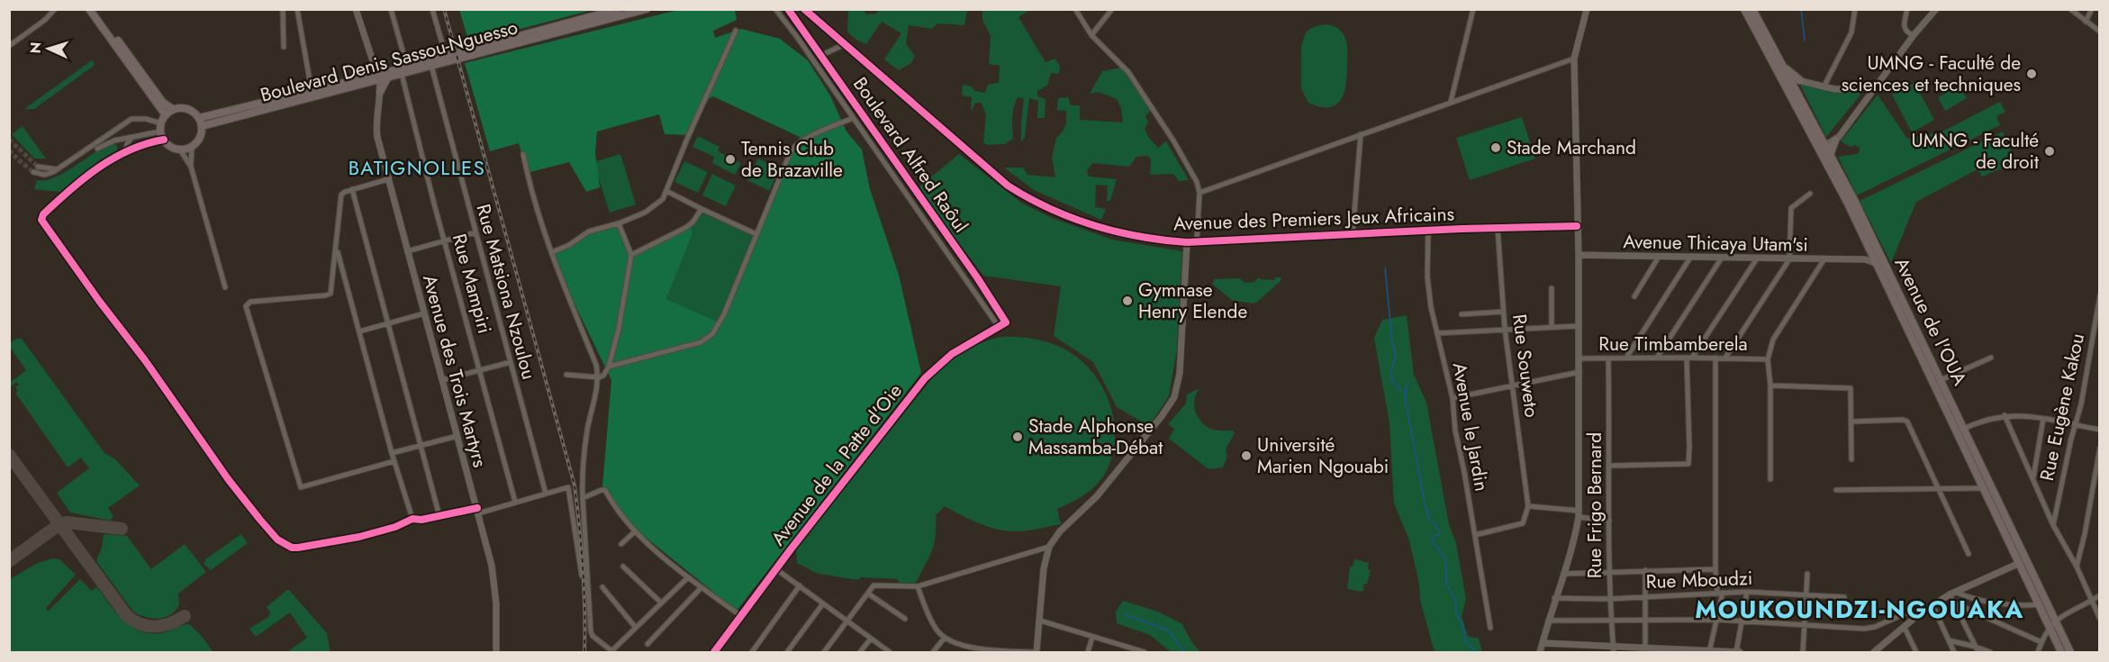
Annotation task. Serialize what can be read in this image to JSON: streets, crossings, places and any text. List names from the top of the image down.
{
  "streets": {
    "main road": ["Boulevard Denis Sassou-Nguesso", "Avenue de l'OUA"],
    "street": [
      "Boulevard Alfred Raôul",
      "Avenue des Premiers Jeux Africains",
      "Avenue Thicaya Utam'si",
      "Rue Mampiri",
      "Rue Matsiona Nzoulou",
      "Rue Timbamberela",
      "Rue Souweto",
      "Avenue des Trois Martyrs",
      "Rue Eugène Kakou",
      "Avenue le Jardin",
      "Avenue de la Patte d'Oie",
      "Rue Frigo Bernard",
      "Rue Mboudzi"
    ]
  },
  "crossings": [
    ["Boulevard Denis Sassou-Nguesso", "Rue Mampiri"],
    ["Boulevard Denis Sassou-Nguesso", "Rue Matsiona Nzoulou"],
    ["Boulevard Denis Sassou-Nguesso", "Avenue des Trois Martyrs"],
    ["Boulevard Alfred Raôul", "Avenue de la Patte d'Oie"],
    ["Avenue des Premiers Jeux Africains", "Rue Souweto"],
    ["Avenue des Premiers Jeux Africains", "Avenue le Jardin"],
    ["Avenue Thicaya Utam'si", "Avenue de l'OUA"],
    ["Rue Timbamberela", "Rue Frigo Bernard"],
    ["Rue Frigo Bernard", "Rue Mboudzi"]
  ],
  "districts": ["BATIGNOLLES", "MOUKOUNDZI-NGOUAKA"],
  "places": [
    "UMNG - Faculté de sciences et techniques",
    "Stade Marchand",
    "UMNG - Faculté de droit",
    "Tennis Club de Brazaville",
    "Gymnase Henry Elende",
    "Stade Alphonse Massamba-Débat",
    "Université Marien Ngouabi"
  ],
  "north": "left"
}
